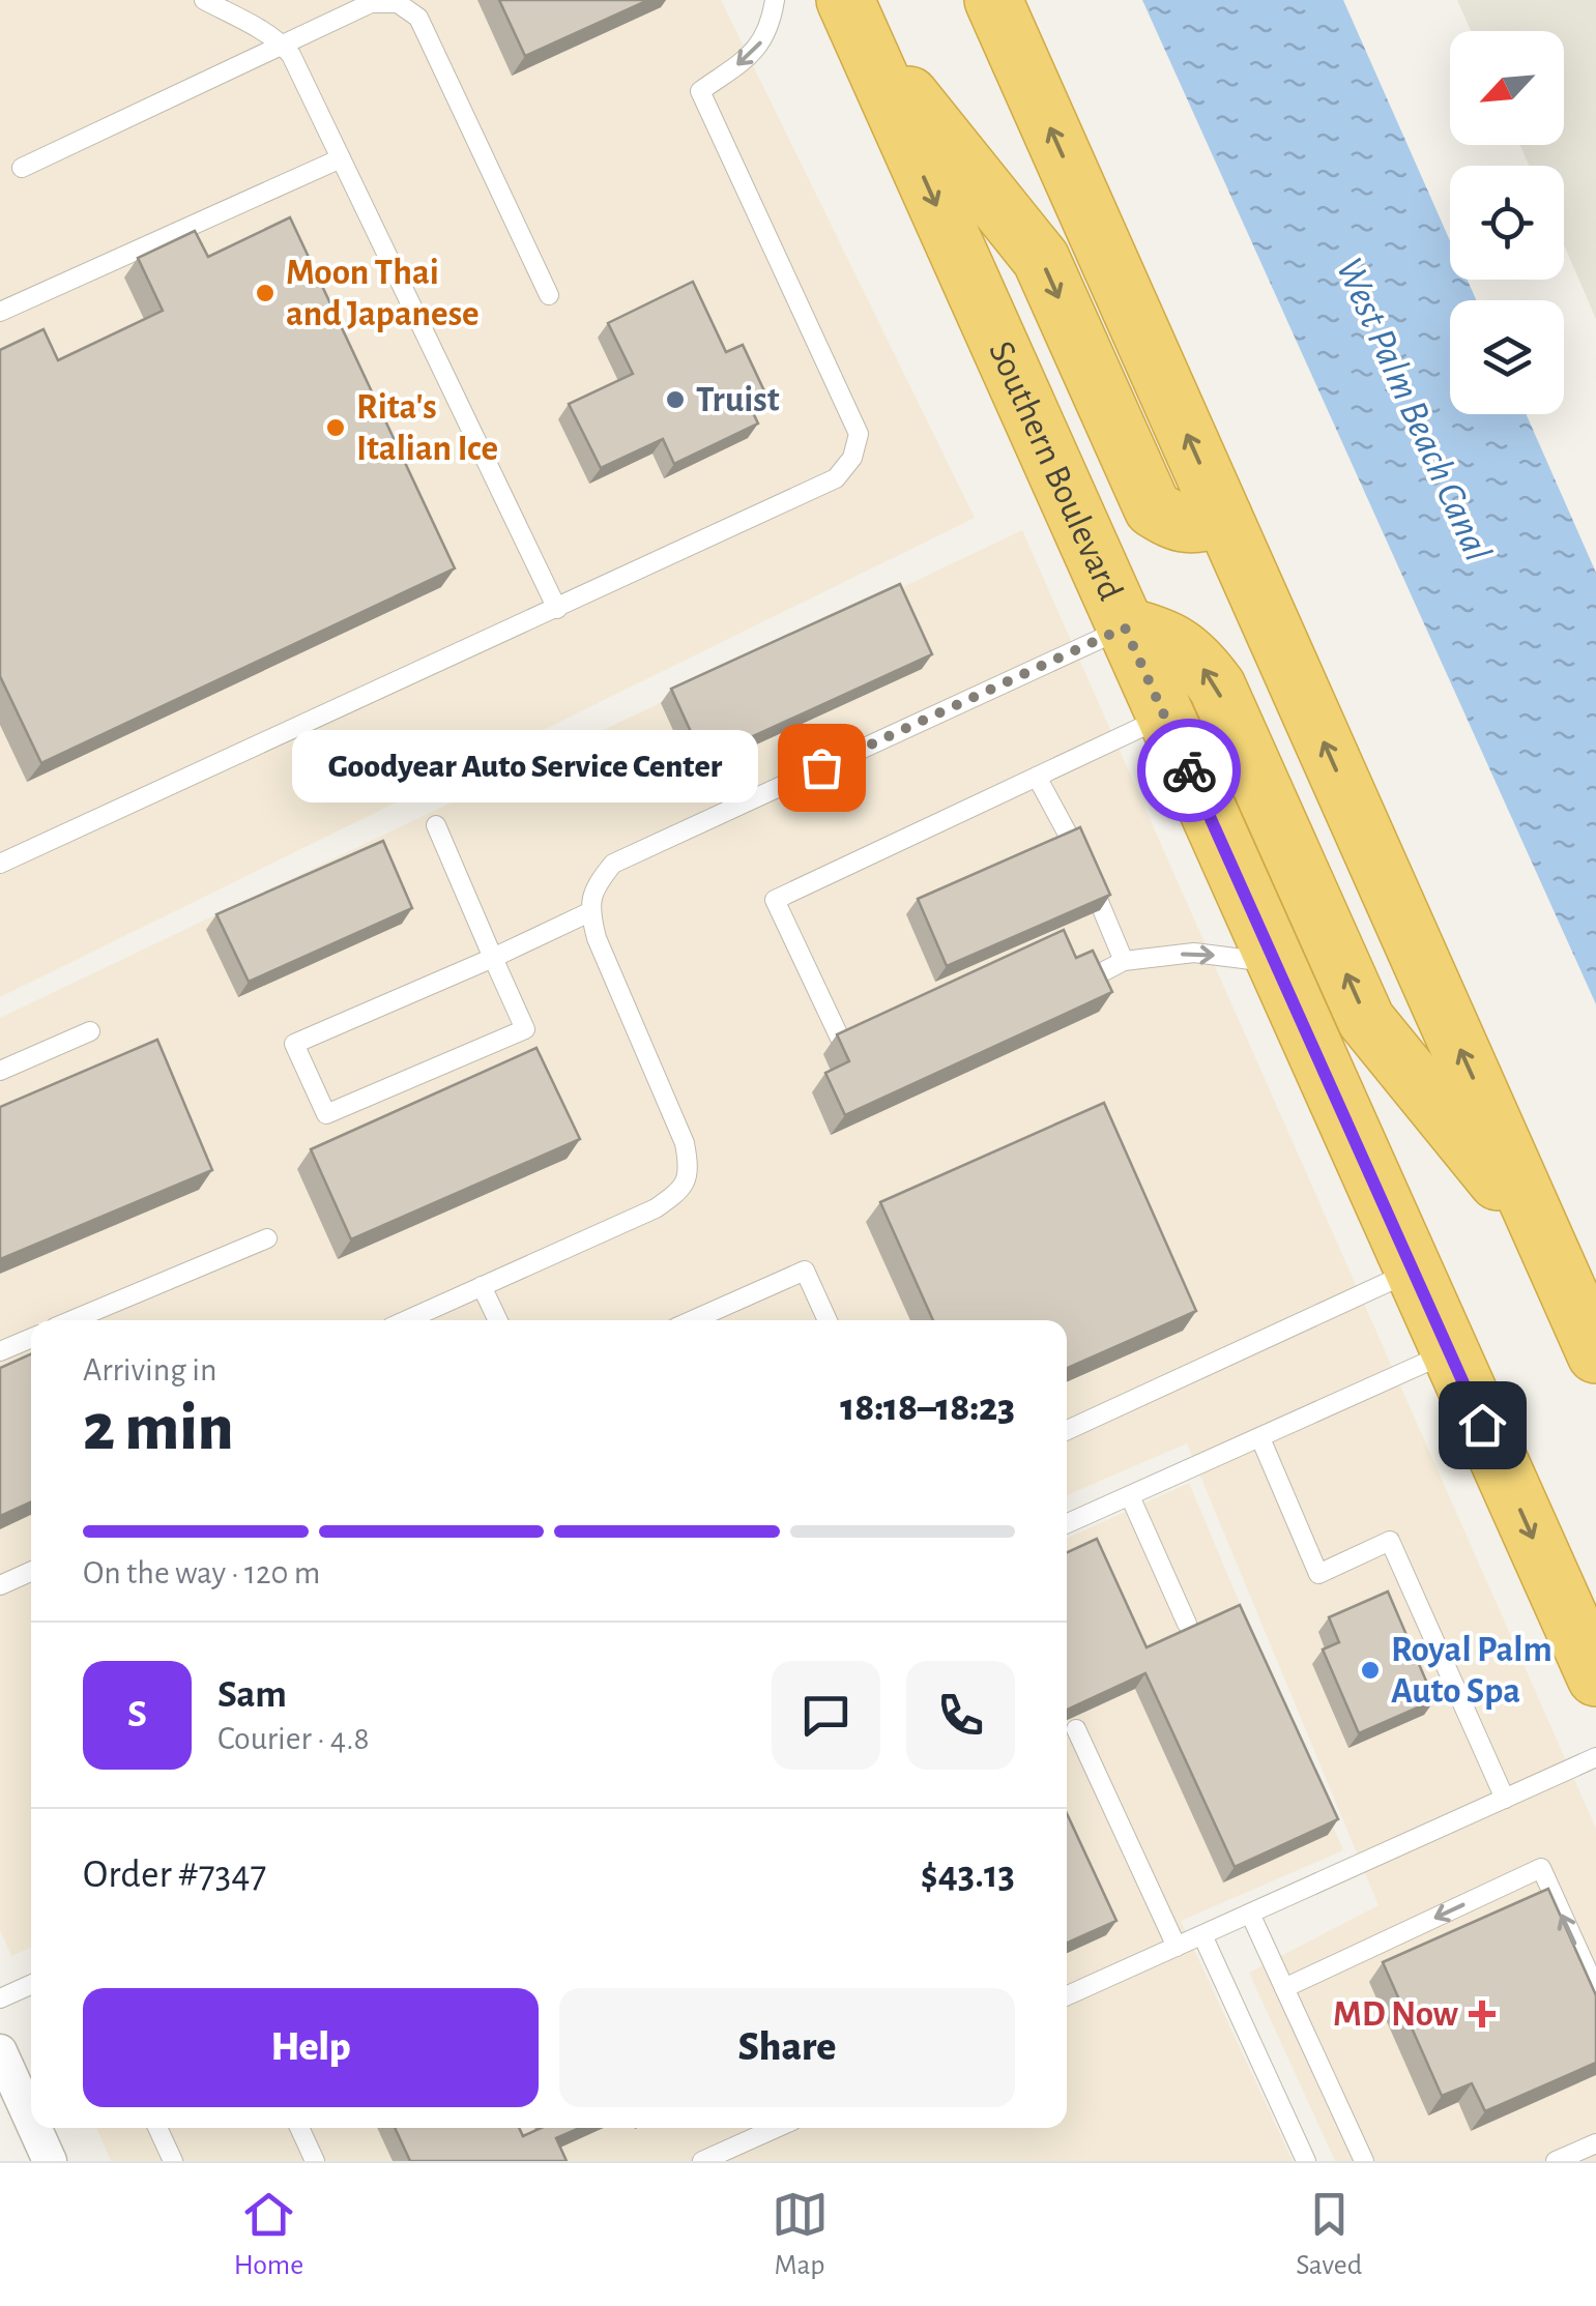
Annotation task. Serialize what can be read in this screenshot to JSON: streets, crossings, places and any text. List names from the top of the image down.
{
  "streets": {
    "highway": ["Southern Boulevard"]
  },
  "water": ["West Palm Beach Canal"],
  "places": {
    "other": [
      "Moon Thai and Japanese",
      "Truist",
      "Rita's Italian Ice",
      "Goodyear Auto Service Center",
      "Royal Palm Auto Spa"
    ],
    "health": ["MD Now"]
  },
  "north": "bottom left",
  "page": {
    "bubble": "Goodyear Auto Service Center",
    "heading": ["2 min", "Arriving in", "18:18–18:23"],
    "panel": [
      "Sam",
      "Courier · 4.8",
      "Order #7347",
      "$43.13"
    ],
    "bar": "On the way · 120 m",
    "round": "S",
    "buttons": ["Help", "Share"],
    "tabs": ["Home", "Map", "Saved"]
  }
}
